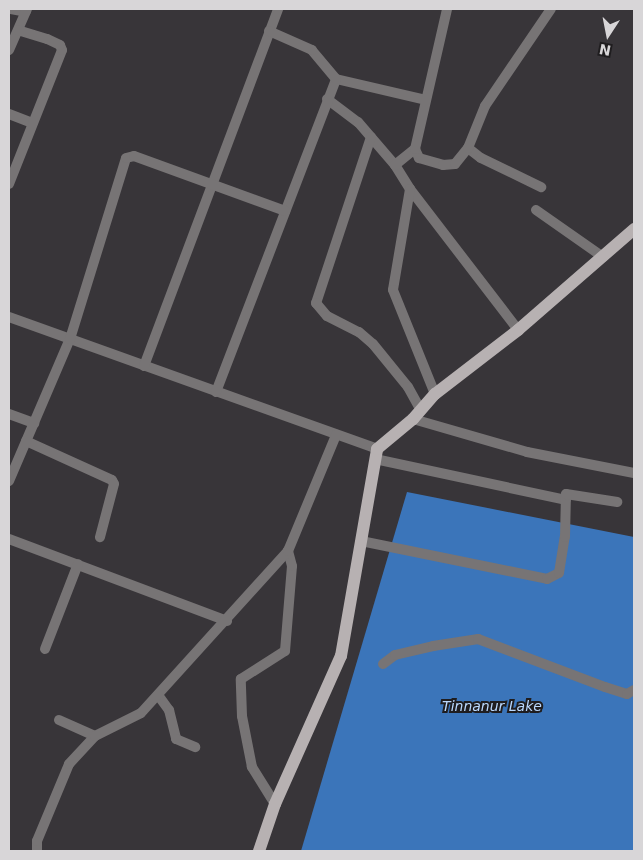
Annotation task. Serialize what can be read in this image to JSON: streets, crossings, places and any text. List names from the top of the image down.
{
  "water": ["Tinnanur Lake"],
  "north": "bottom"
}
